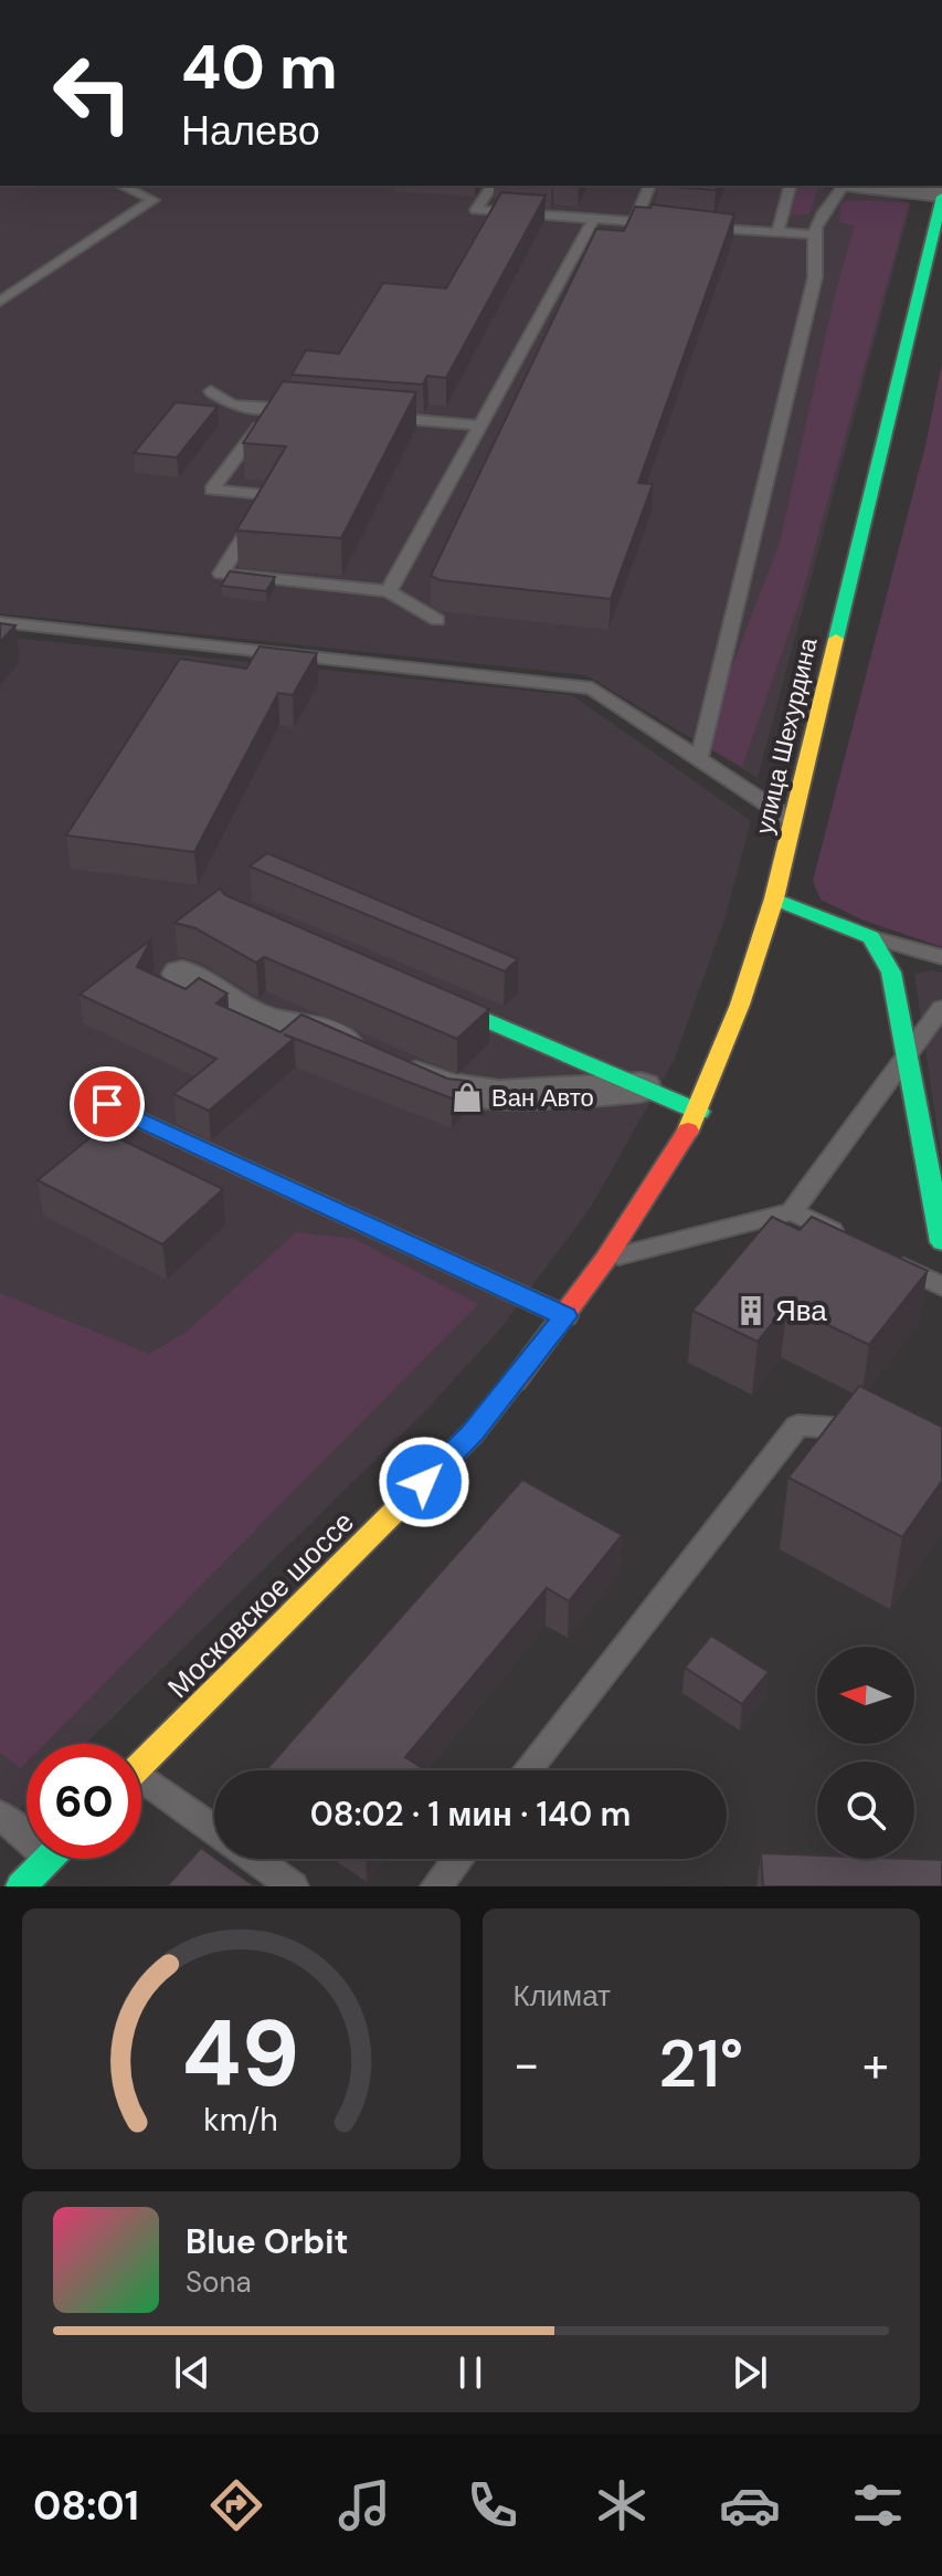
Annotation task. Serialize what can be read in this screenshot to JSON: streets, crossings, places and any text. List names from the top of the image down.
{
  "streets": {
    "main road": ["улица Шехурдина", "Московское шоссе"]
  },
  "crossings": [
    ["улица Шехурдина", "Московское шоссе"]
  ],
  "places": {
    "shop": ["Ван Авто"],
    "building": ["Ява"]
  },
  "north": "left",
  "page": {
    "turn": ["40 m", "Налево"],
    "limit": "60",
    "trip": "08:02 · 1 мин · 140 m",
    "tile": "Климат",
    "heat": ["−", "21°", "+"],
    "song": ["Blue Orbit", "Sona"],
    "tabs": "08:01",
    "gauge": ["49", "km/h"]
  }
}
